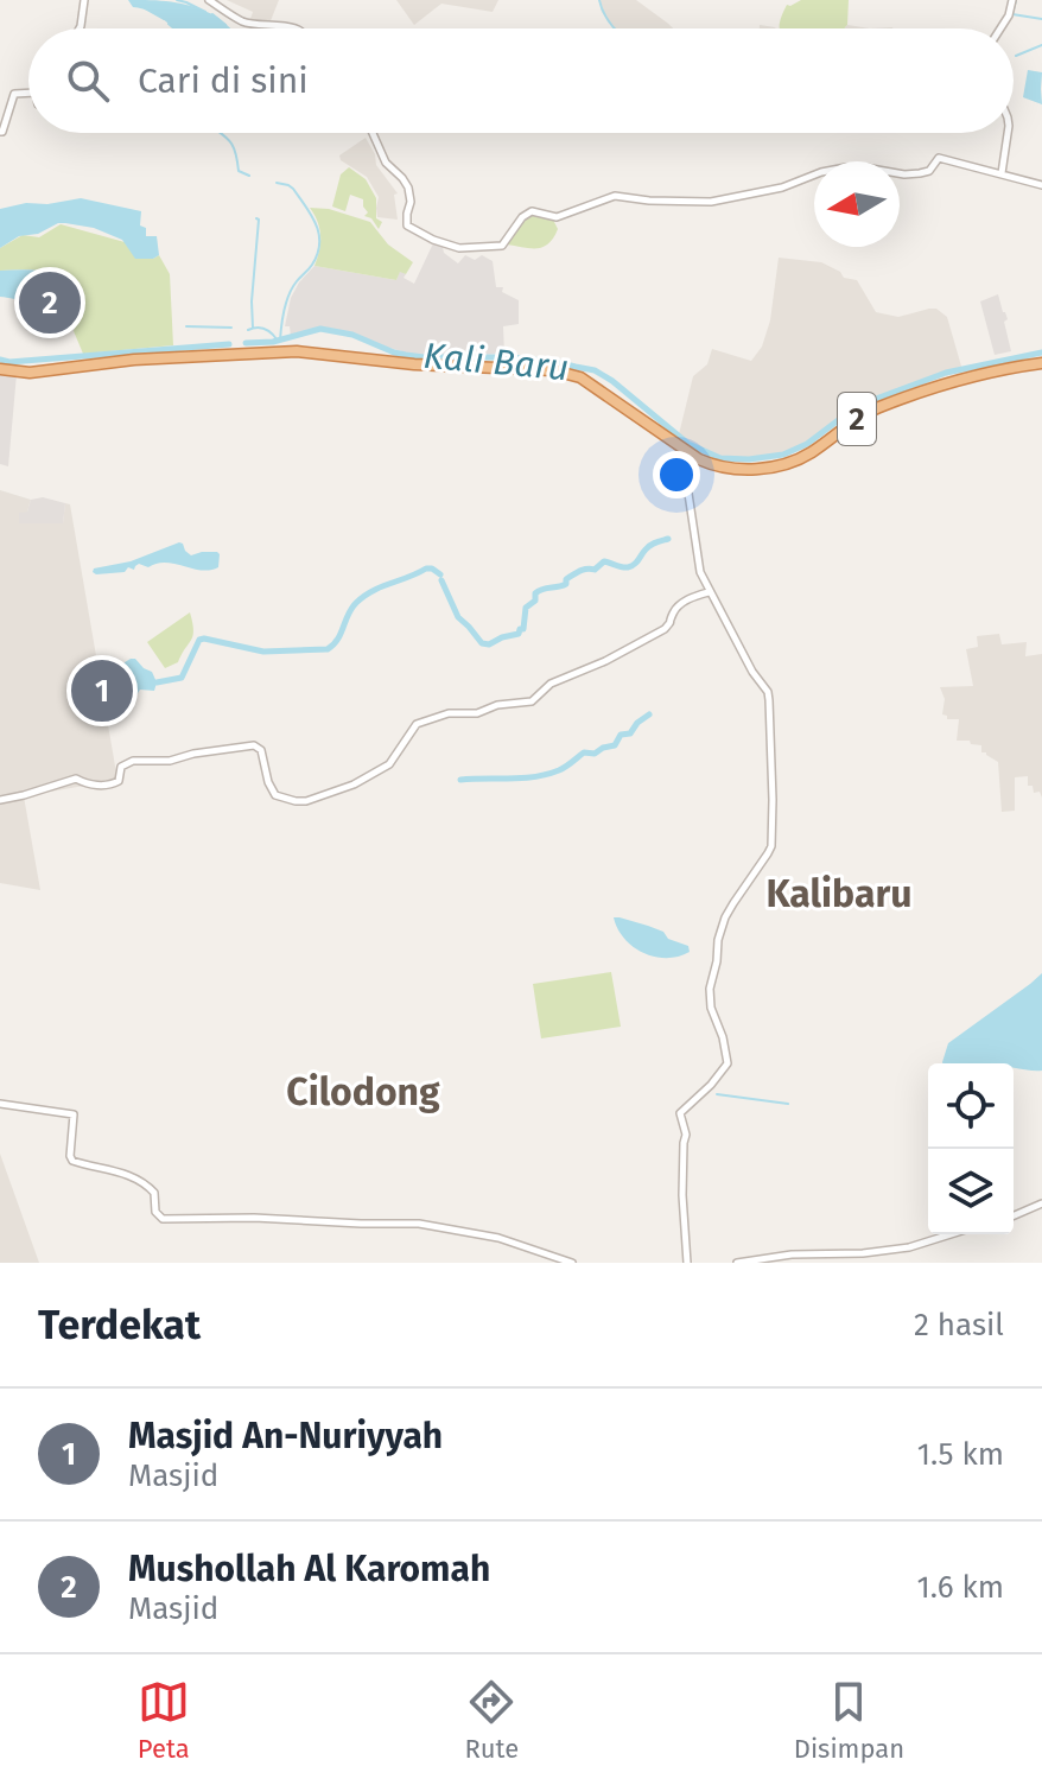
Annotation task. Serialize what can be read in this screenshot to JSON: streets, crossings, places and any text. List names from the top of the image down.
{
  "streets": {
    "highway": ["2"]
  },
  "districts": ["Kalibaru", "Cilodong"],
  "water": ["Kali Baru"],
  "north": "left",
  "page": {
    "search": "Cari di sini",
    "pins": ["2", "1"],
    "heading": ["Terdekat", "2 hasil"],
    "list": [
      {
        "mark": "1",
        "name": "Masjid An-Nuriyyah",
        "note": "Masjid",
        "value": "1.5 km"
      },
      {
        "mark": "2",
        "name": "Mushollah Al Karomah",
        "note": "Masjid",
        "value": "1.6 km"
      }
    ],
    "nav": ["Peta", "Rute", "Disimpan"]
  }
}
